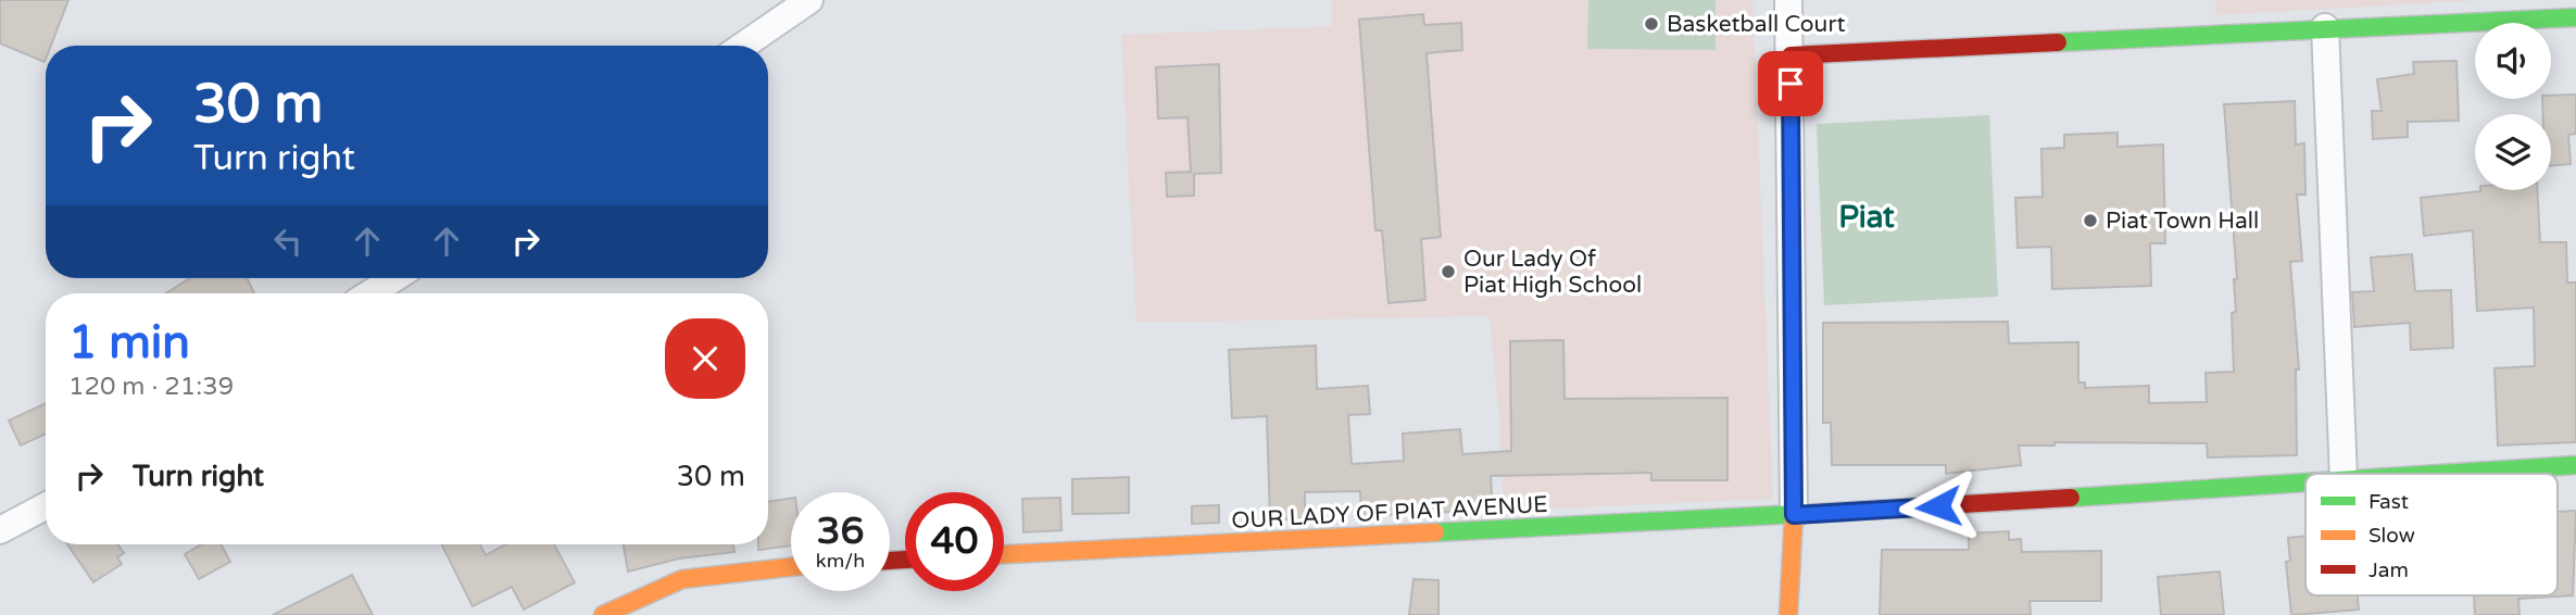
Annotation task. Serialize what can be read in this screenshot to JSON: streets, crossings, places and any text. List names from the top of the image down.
{
  "streets": {
    "street": ["OUR LADY OF PIAT AVENUE"]
  },
  "districts": ["Piat"],
  "places": ["Basketball Court", "Piat Town Hall", "Our Lady Of Piat High School"],
  "legend": ["Fast", "Slow", "Jam"],
  "page": {
    "turn": ["30 m", "Turn right"],
    "heading": ["1 min", "120 m · 21:39"],
    "list": [
      {
        "name": "Turn right",
        "value": "30 m"
      }
    ],
    "speed": "36 km/h",
    "limit": "40"
  }
}
